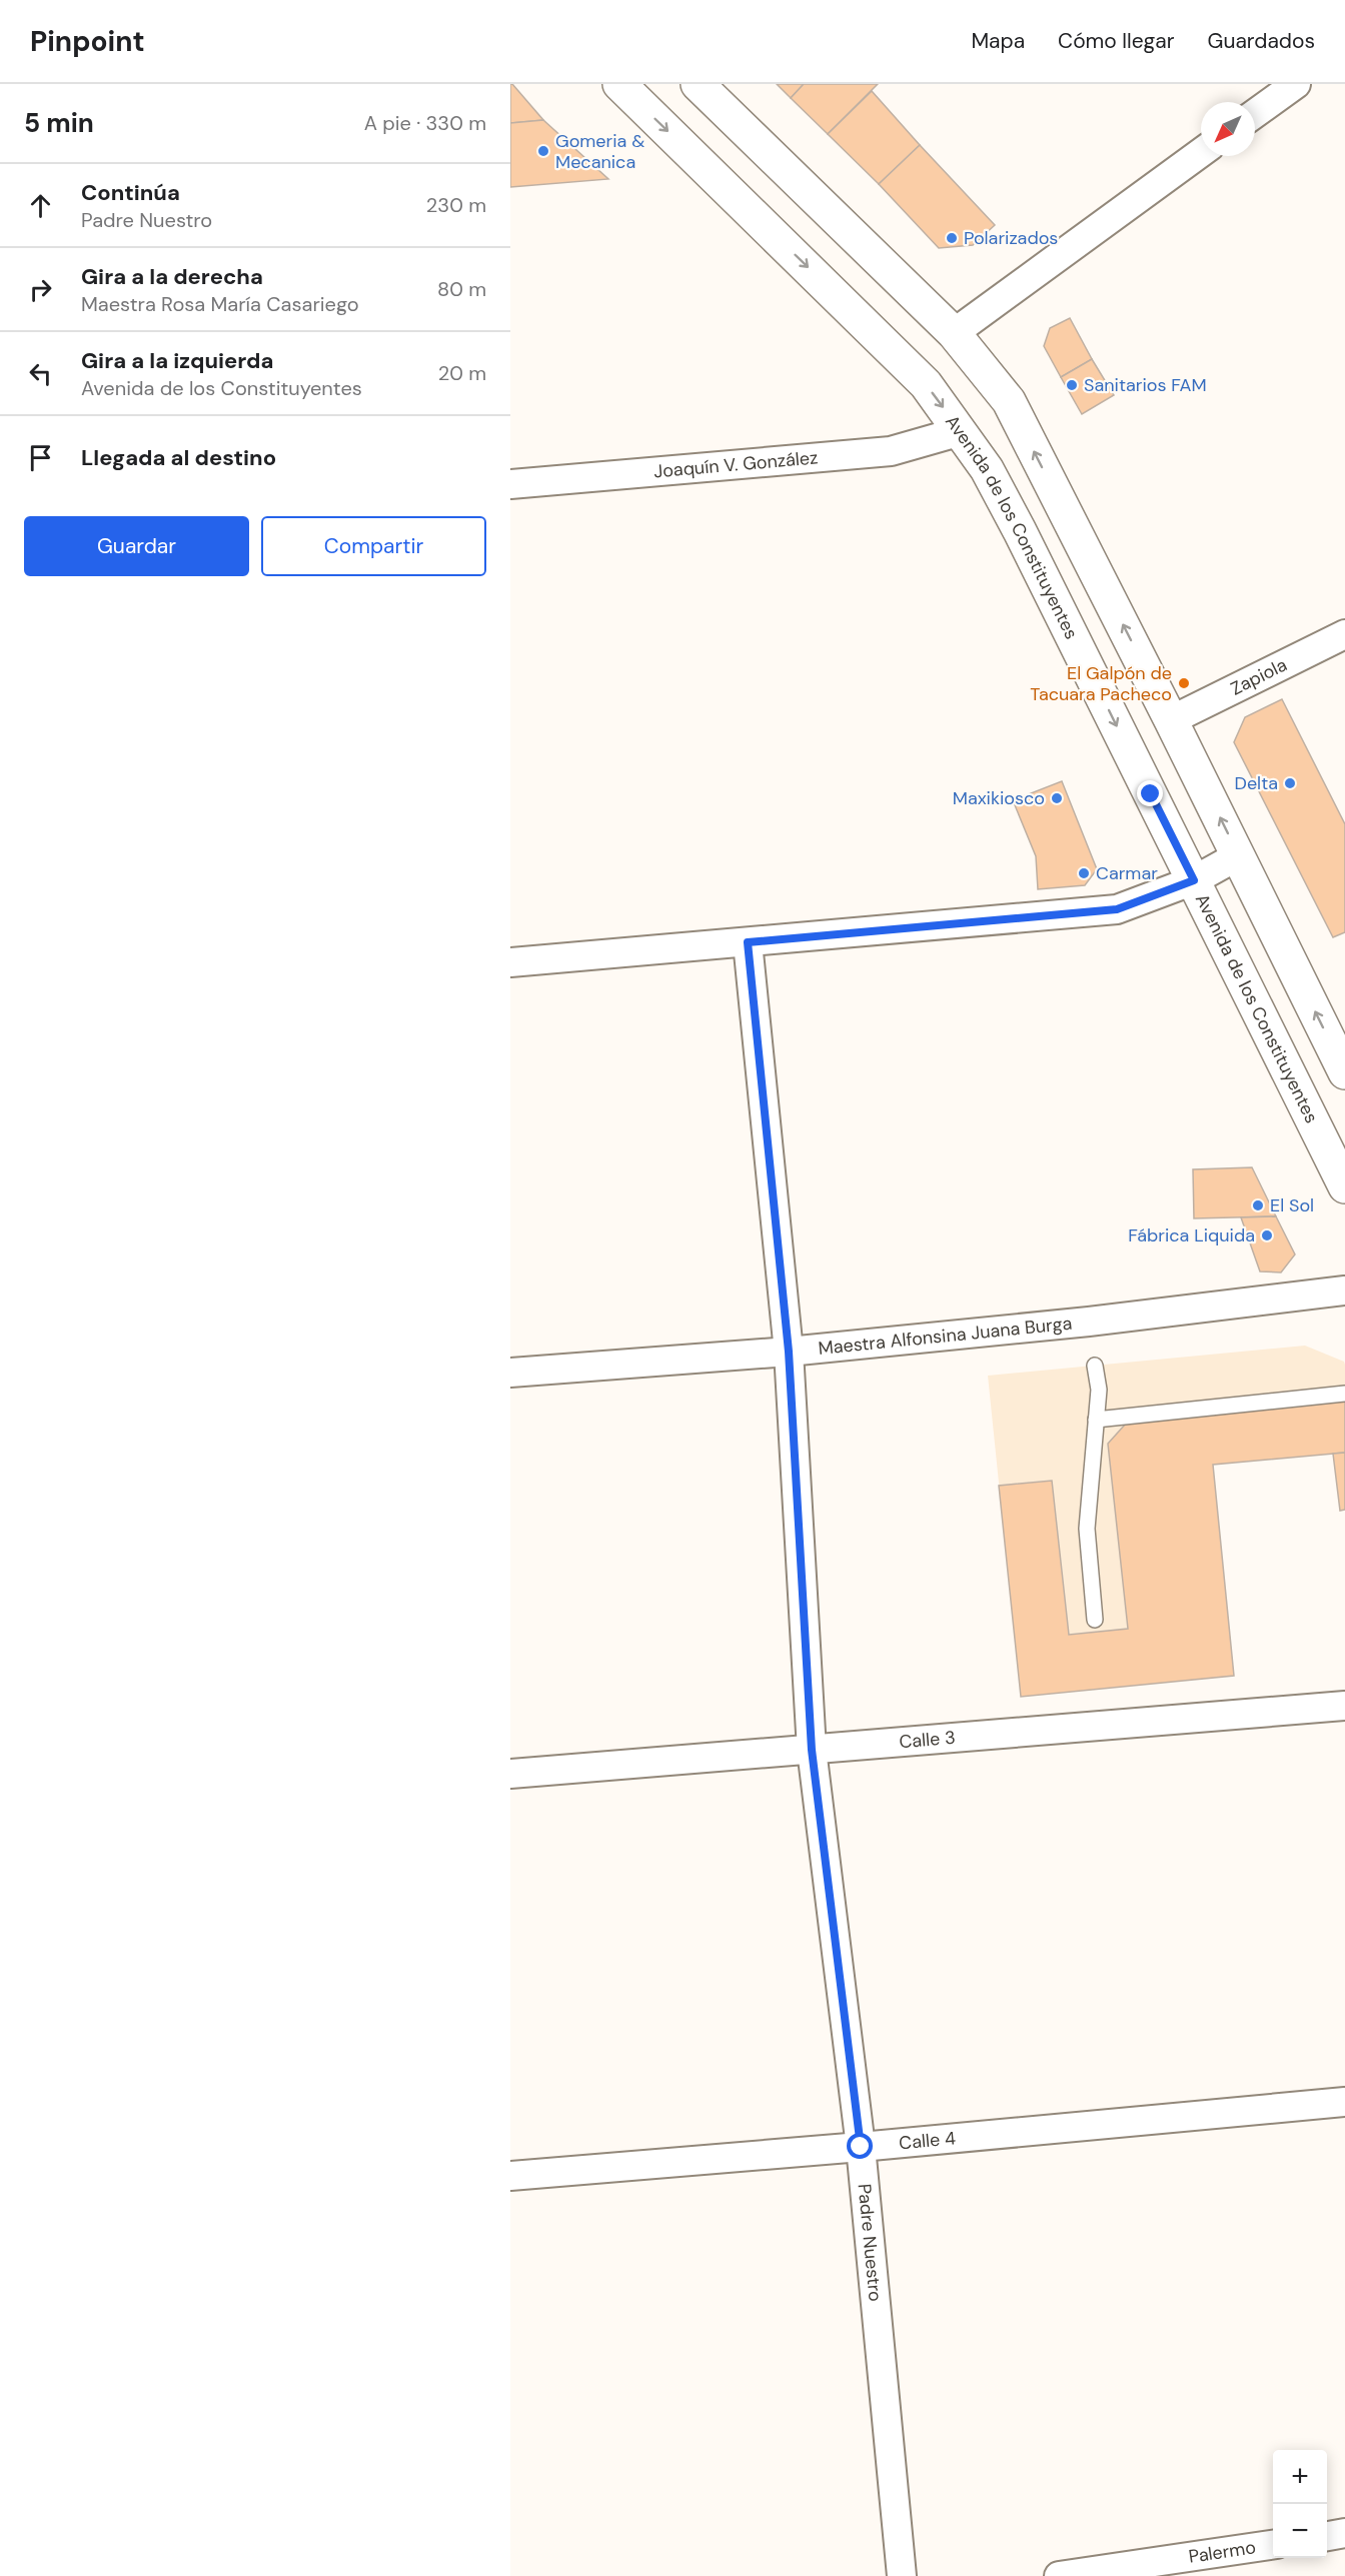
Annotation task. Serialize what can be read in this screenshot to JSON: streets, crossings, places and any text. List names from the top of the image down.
{
  "streets": {
    "main road": ["Avenida de los Constituyentes"],
    "street": [
      "Joaquín V. González",
      "Zapiola",
      "Maestra Alfonsina Juana Burga",
      "Calle 3",
      "Calle 4",
      "Padre Nuestro",
      "Palermo"
    ]
  },
  "crossings": [
    ["Joaquín V. González", "Avenida de los Constituyentes"],
    ["Maestra Alfonsina Juana Burga", "Padre Nuestro"],
    ["Calle 3", "Padre Nuestro"],
    ["Calle 4", "Padre Nuestro"]
  ],
  "places": [
    "Gomeria & Mecanica",
    "Polarizados",
    "Sanitarios FAM",
    "El Galpón de Tacuara Pacheco",
    "Delta",
    "Maxikiosco",
    "Carmar",
    "El Sol",
    "Fábrica Liquida"
  ],
  "north": "bottom left",
  "page": {
    "header": "Pinpoint",
    "nav": ["Mapa", "Cómo llegar", "Guardados"],
    "heading": ["5 min", "A pie · 330 m"],
    "list": [
      ["Continúa", "Padre Nuestro", "230 m"],
      ["Gira a la derecha", "Maestra Rosa María Casariego", "80 m"],
      ["Gira a la izquierda", "Avenida de los Constituyentes", "20 m"],
      "Llegada al destino"
    ],
    "buttons": ["Guardar", "Compartir"],
    "map_buttons": ["+", "−"]
  }
}
